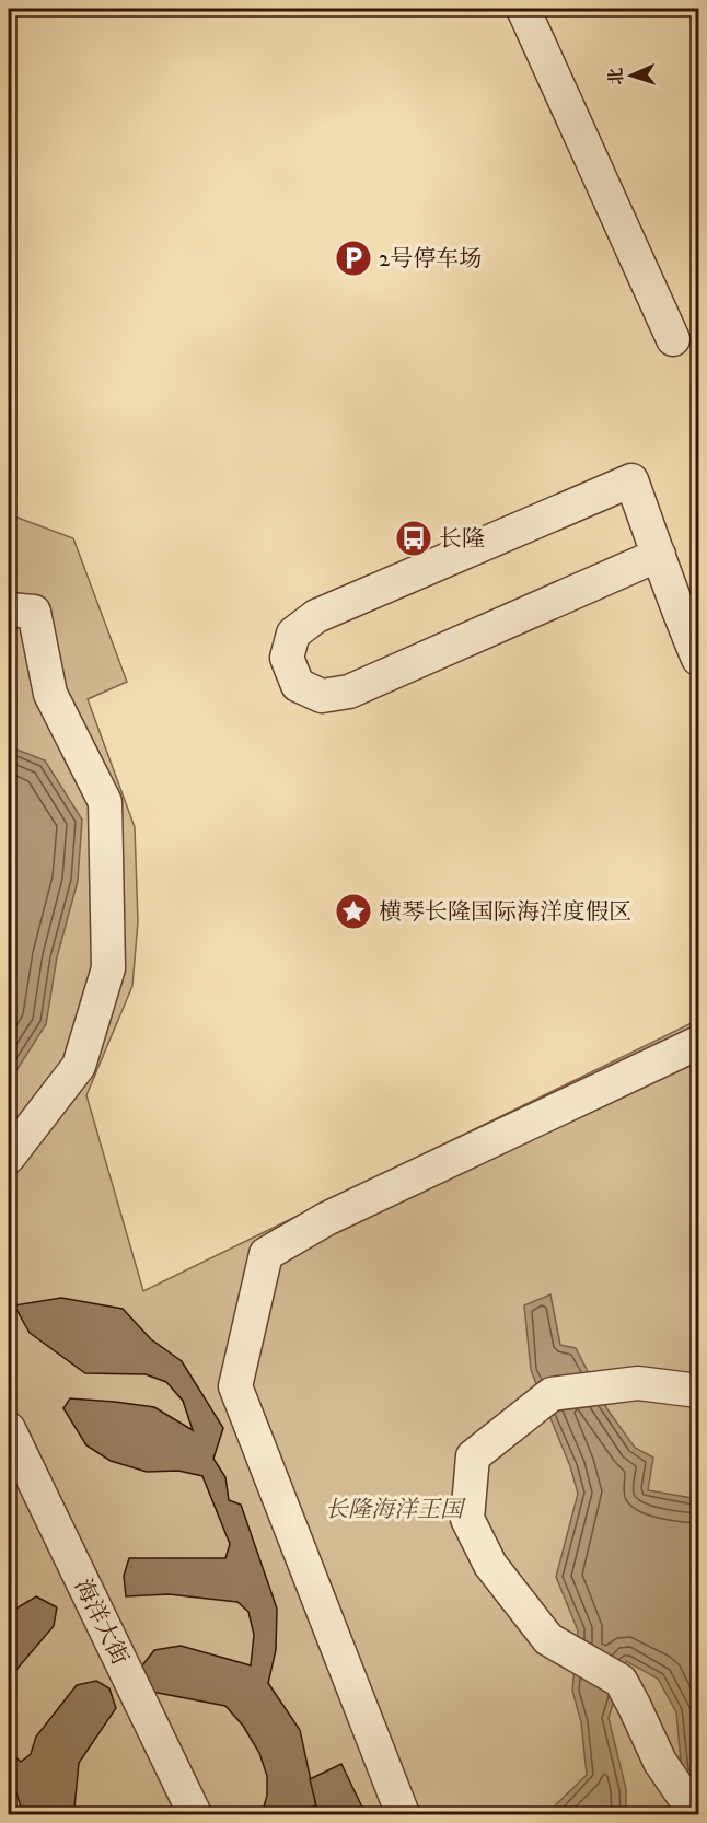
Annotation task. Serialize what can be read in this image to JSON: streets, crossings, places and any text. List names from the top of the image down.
{
  "streets": {
    "street": ["海洋大街"]
  },
  "parks": ["长隆海洋王国"],
  "places": {
    "parking": ["2号停车场"],
    "bus stop": ["长隆"],
    "place": ["横琴长隆国际海洋度假区"]
  },
  "north": "left"
}
